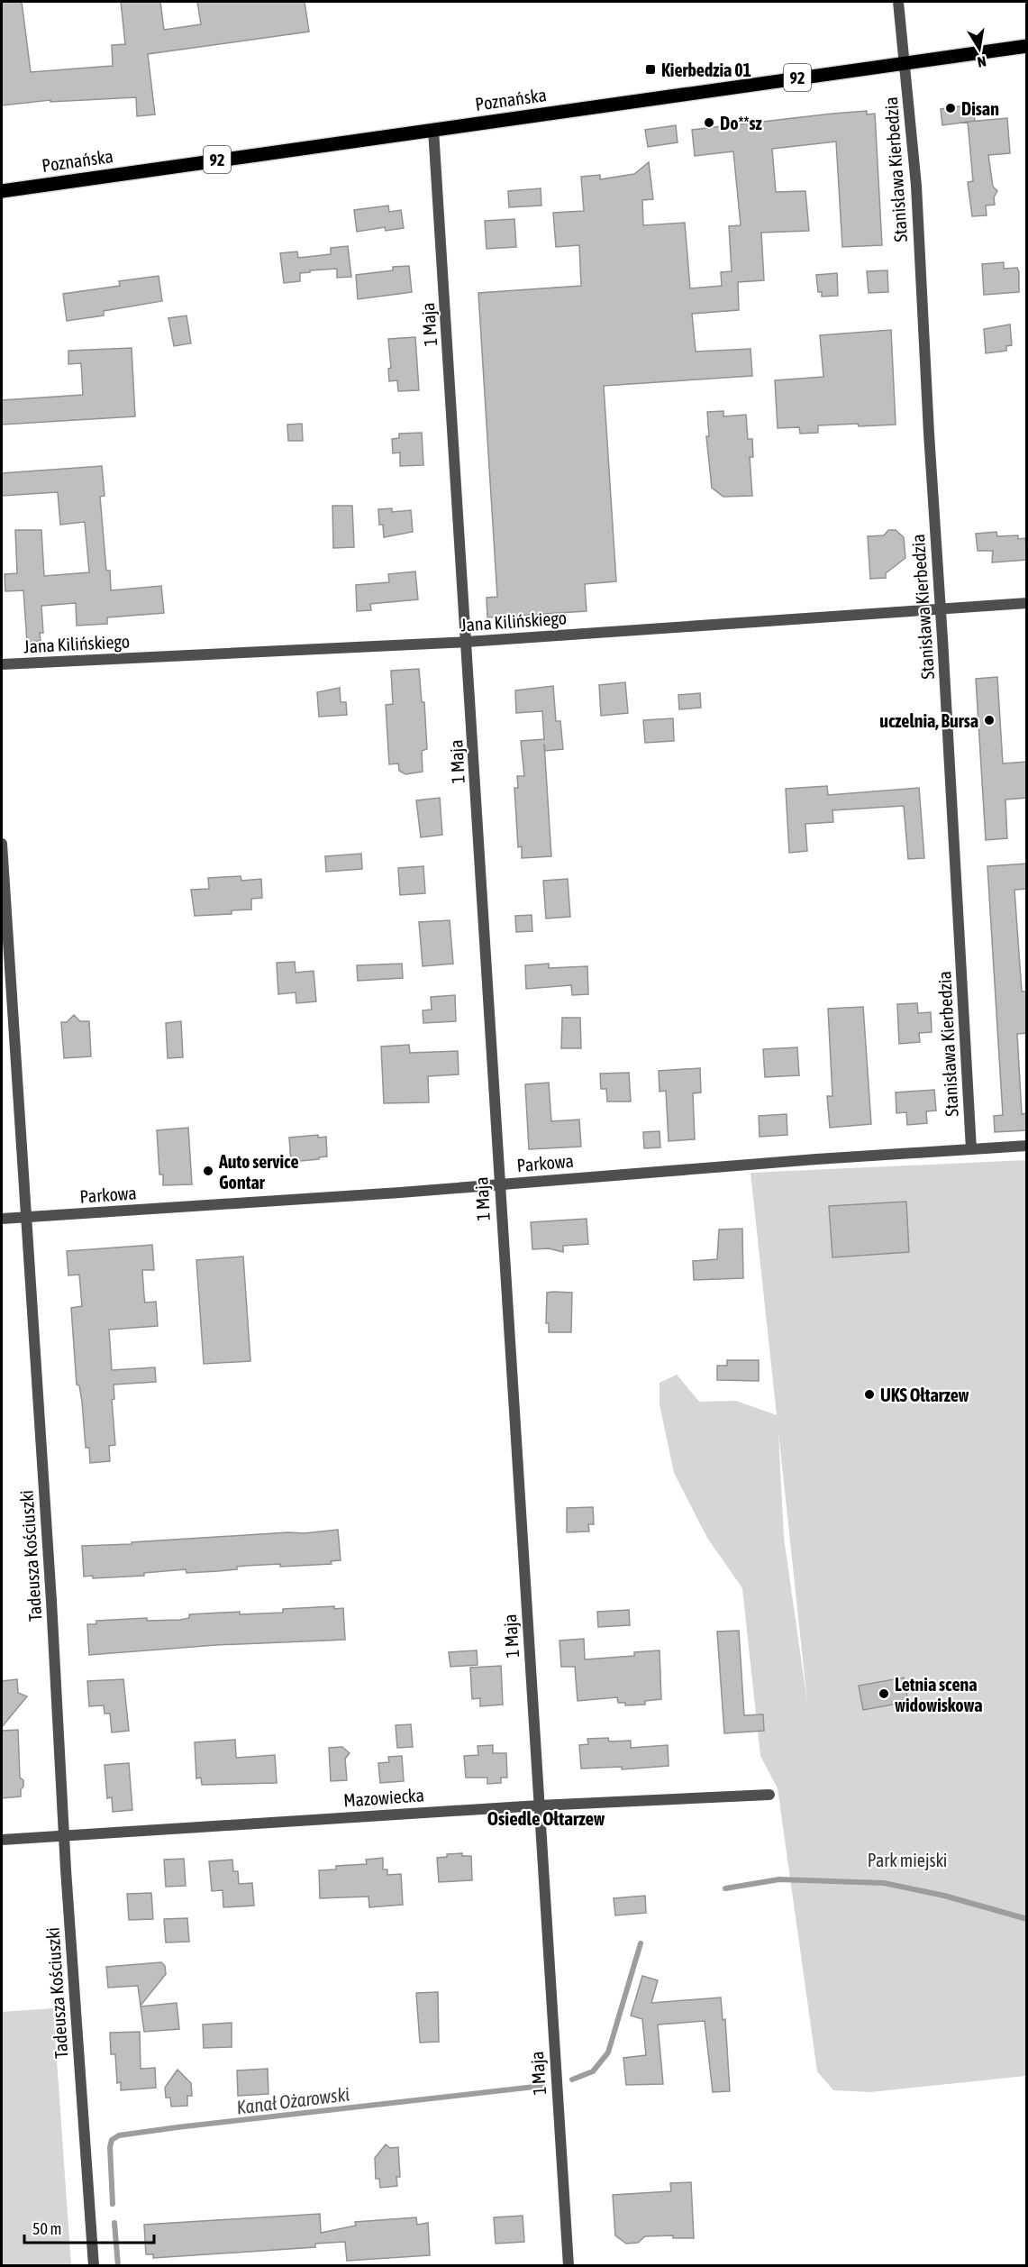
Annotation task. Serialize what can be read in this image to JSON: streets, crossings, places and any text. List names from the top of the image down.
{
  "streets": {
    "main road": ["92", "Poznańska"],
    "street": [
      "Stanisława Kierbedzia",
      "1 Maja",
      "Jana Kilińskiego",
      "Parkowa",
      "Tadeusza Kościuszki",
      "Mazowiecka"
    ]
  },
  "crossings": [
    ["Poznańska", "Stanisława Kierbedzia"],
    ["Poznańska", "1 Maja"],
    ["Stanisława Kierbedzia", "Jana Kilińskiego"],
    ["Stanisława Kierbedzia", "Parkowa"],
    ["1 Maja", "Jana Kilińskiego"],
    ["1 Maja", "Parkowa"],
    ["1 Maja", "Mazowiecka"],
    ["Parkowa", "Tadeusza Kościuszki"],
    ["Tadeusza Kościuszki", "Mazowiecka"]
  ],
  "districts": ["Osiedle Ołtarzew"],
  "water": ["Kanał Ożarowski"],
  "parks": ["Park miejski"],
  "places": {
    "transit": ["Kierbedzia 01"],
    "other": [
      "Disan",
      "Do**sz",
      "uczelnia, Bursa",
      "Auto service Gontar",
      "UKS Ołtarzew",
      "Letnia scena widowiskowa"
    ]
  },
  "scale_bar": "50 m",
  "north": "bottom"
}
